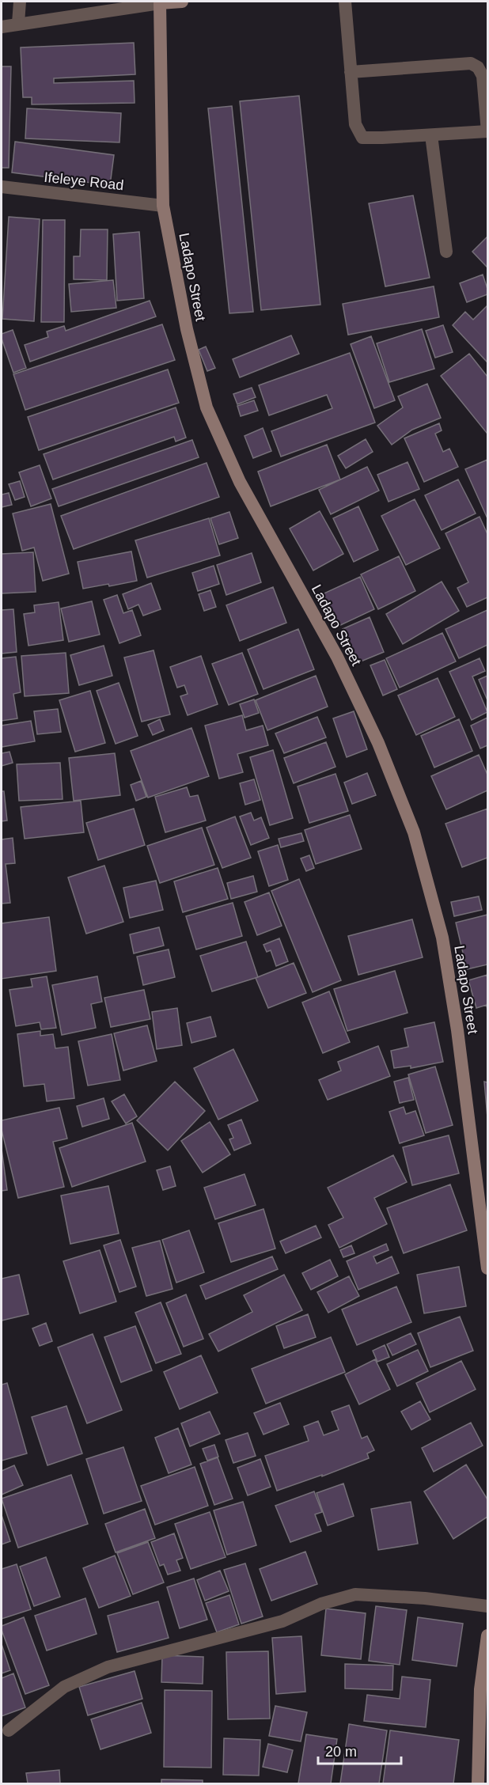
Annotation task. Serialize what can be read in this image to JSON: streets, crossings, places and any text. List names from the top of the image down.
{
  "streets": {
    "main road": ["Ladapo Street"],
    "street": ["Ifeleye Road"]
  },
  "crossings": [
    ["Ifeleye Road", "Ladapo Street"]
  ],
  "scale_bar": "20 m"
}
